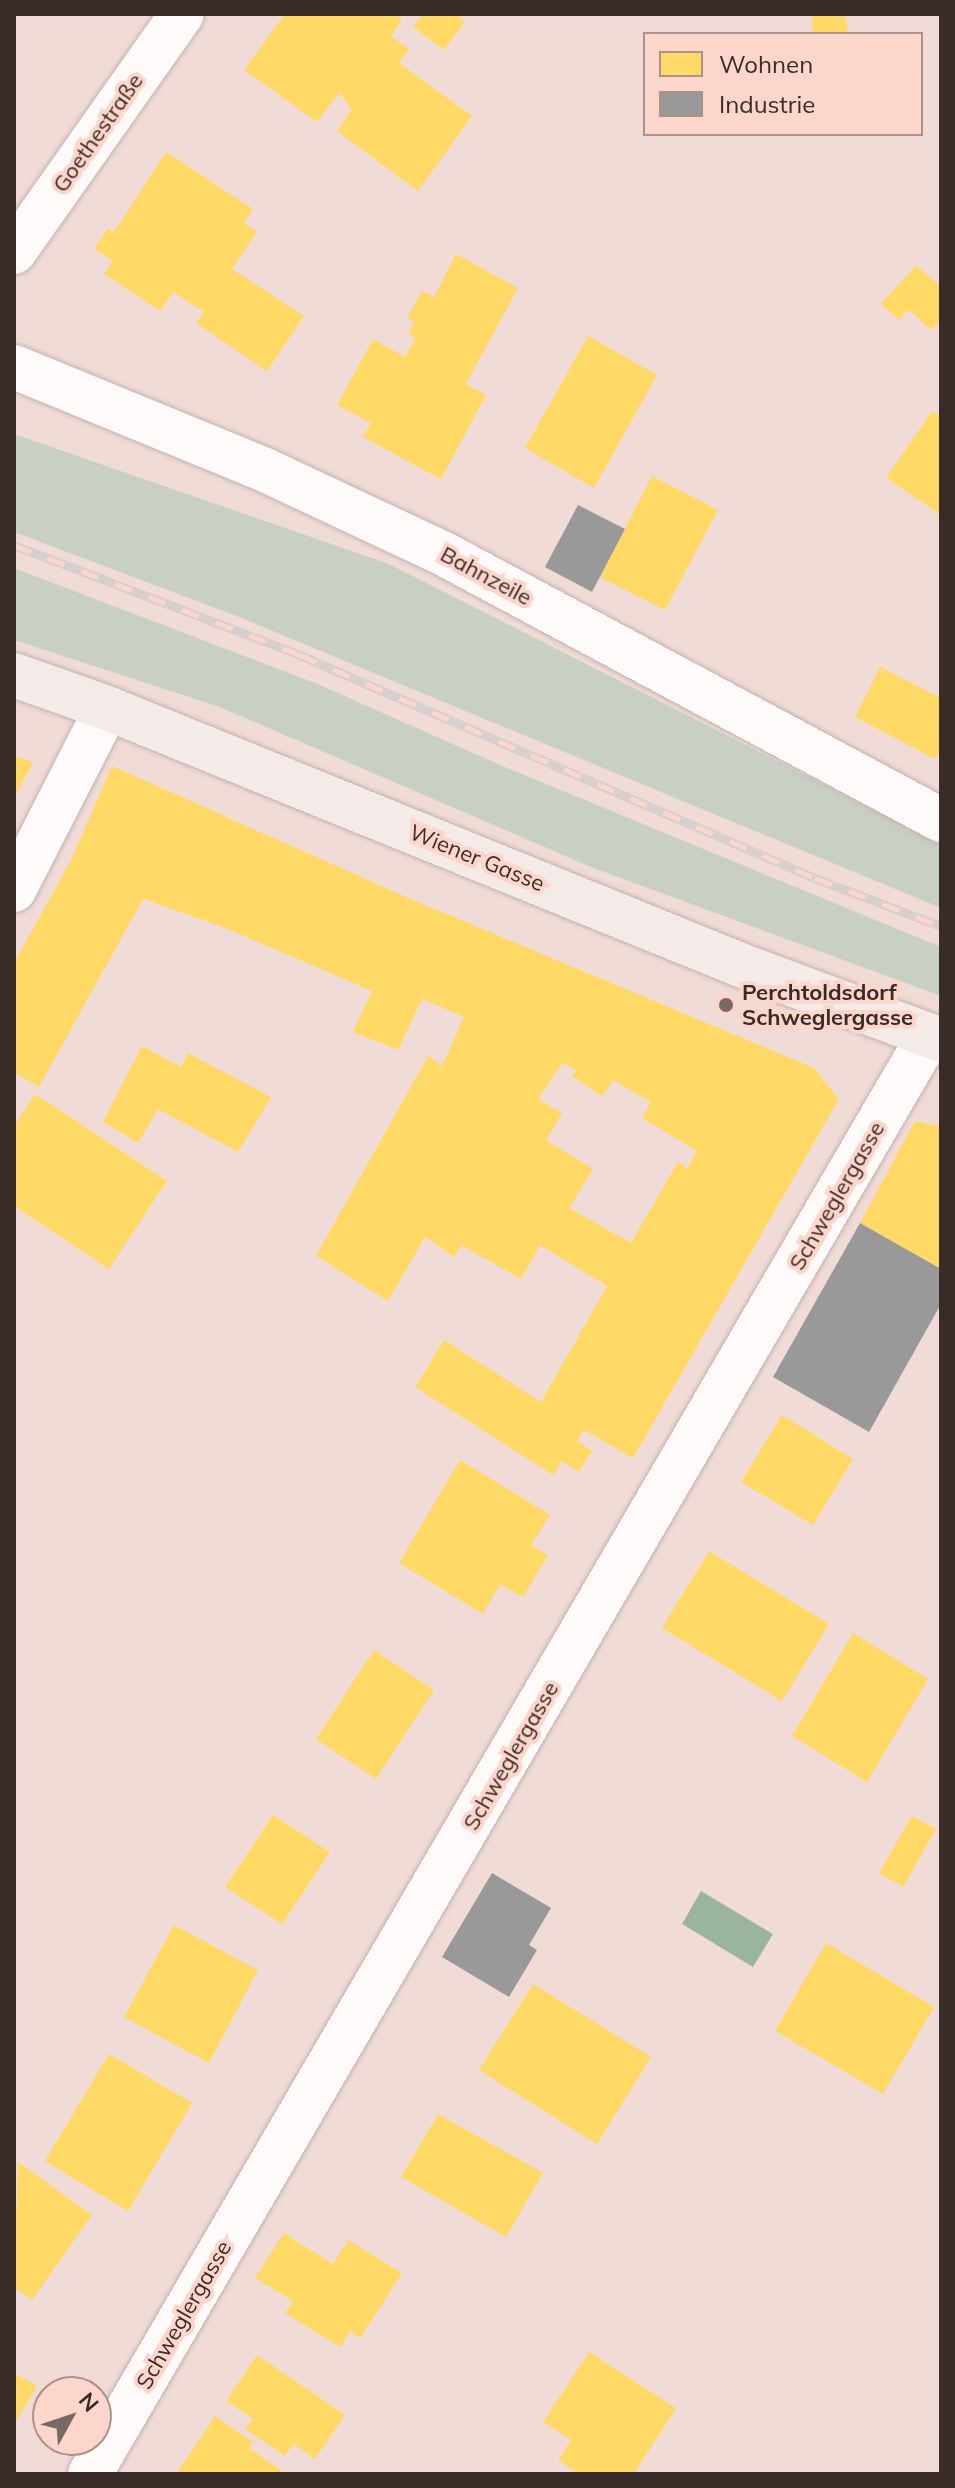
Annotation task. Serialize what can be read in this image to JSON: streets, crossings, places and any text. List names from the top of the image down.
{
  "streets": {
    "main road": ["Wiener Gasse"],
    "street": ["Goethestraße", "Bahnzeile", "Schweglergasse"]
  },
  "crossings": [
    ["Wiener Gasse", "Schweglergasse"]
  ],
  "places": ["Perchtoldsdorf Schweglergasse"],
  "legend": ["Wohnen", "Industrie"],
  "north": "top right"
}
